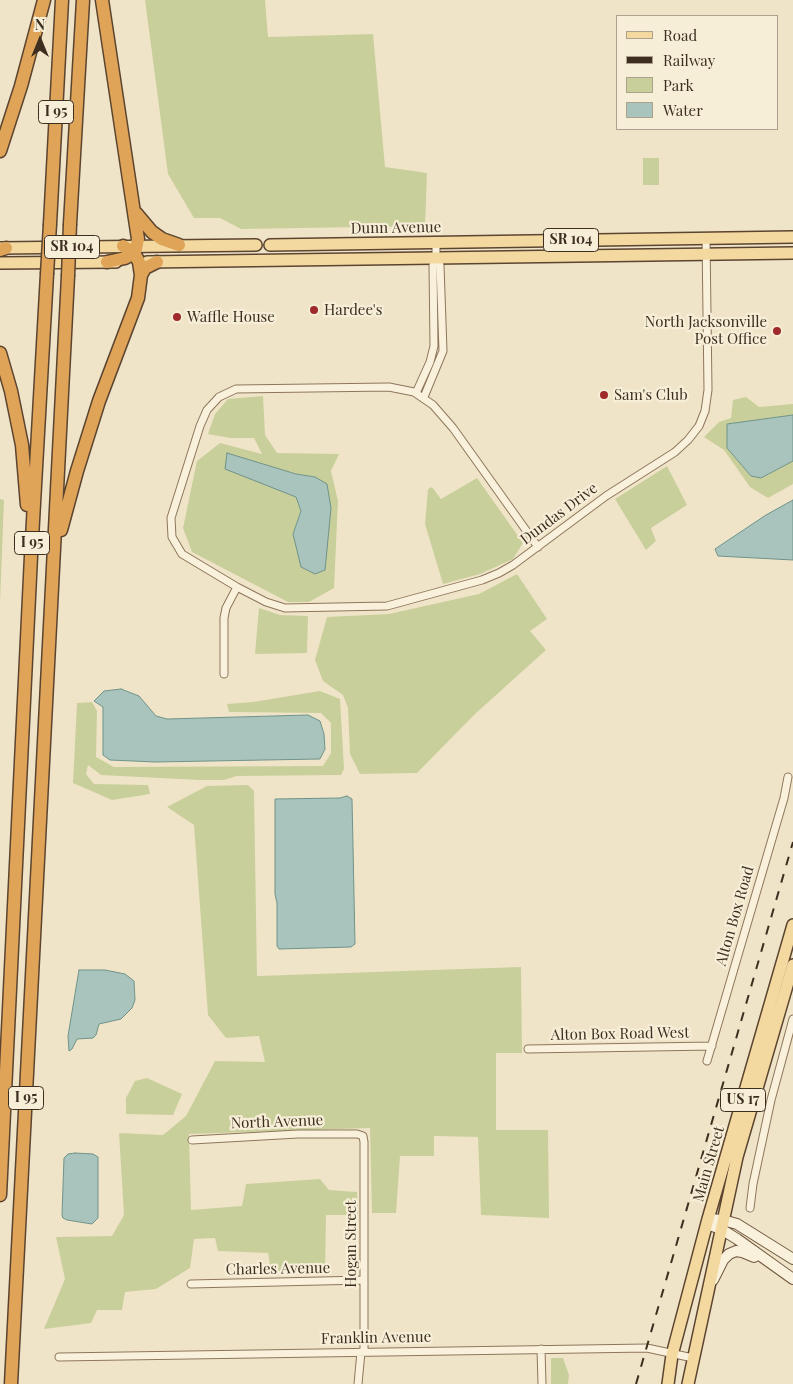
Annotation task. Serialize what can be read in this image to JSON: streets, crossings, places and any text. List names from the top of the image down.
{
  "streets": {
    "highway": ["I 95"],
    "main road": [
      "Dunn Avenue",
      "SR 104",
      "US 17",
      "Main Street"
    ],
    "street": [
      "Dundas Drive",
      "Alton Box Road",
      "Alton Box Road West",
      "North Avenue",
      "Hogan Street",
      "Charles Avenue",
      "Franklin Avenue"
    ]
  },
  "crossings": [
    ["Dunn Avenue", "Dundas Drive"],
    ["Alton Box Road", "Alton Box Road West"],
    ["North Avenue", "Hogan Street"],
    ["Main Street", "Franklin Avenue"],
    ["Hogan Street", "Charles Avenue"],
    ["Hogan Street", "Franklin Avenue"]
  ],
  "places": [
    "Hardee's",
    "Waffle House",
    "North Jacksonville Post Office",
    "Sam's Club"
  ],
  "legend": [
    "Road",
    "Railway",
    "Park",
    "Water"
  ],
  "north": "top"
}
